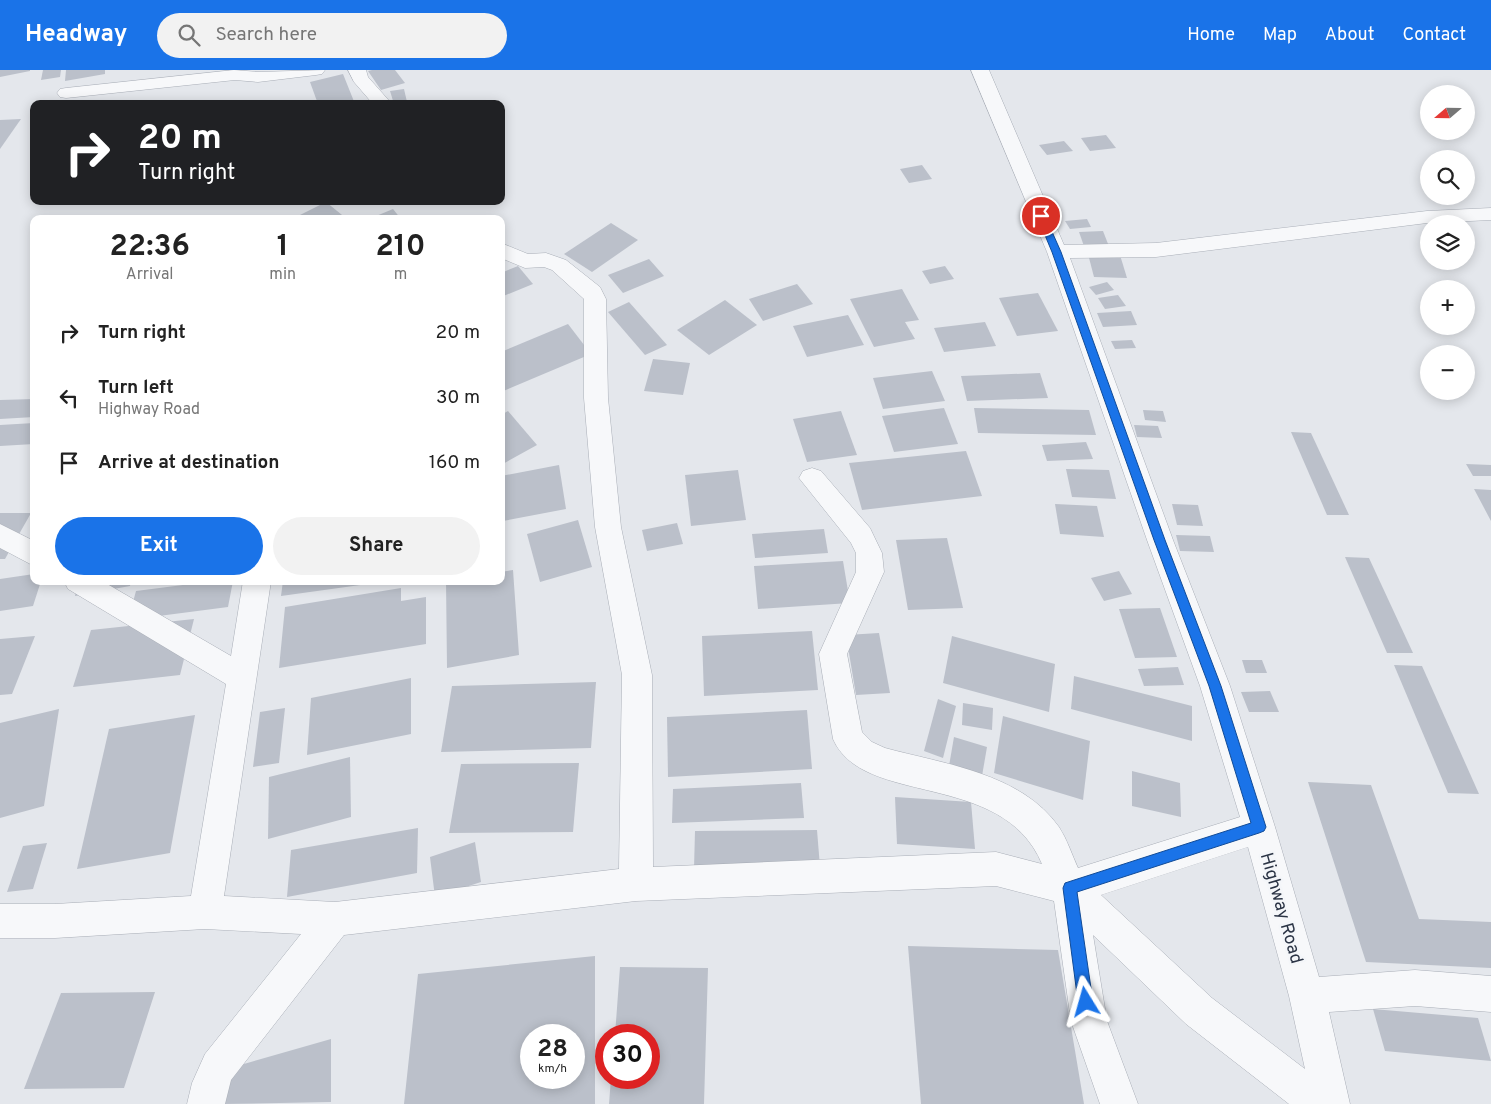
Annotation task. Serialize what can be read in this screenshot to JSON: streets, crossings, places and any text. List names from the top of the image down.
{
  "streets": {
    "street": ["Highway Road"]
  },
  "north": "left",
  "page": {
    "header": "Headway",
    "search": "Search here",
    "nav": [
      "Home",
      "Map",
      "About",
      "Contact"
    ],
    "map_buttons": ["+", "−"],
    "turn": ["20 m", "Turn right"],
    "eta": [
      "22:36",
      "Arrival",
      "1",
      "min",
      "210",
      "m"
    ],
    "list": [
      {
        "name": "Turn right",
        "value": "20 m"
      },
      {
        "name": "Turn left",
        "note": "Highway Road",
        "value": "30 m"
      },
      {
        "name": "Arrive at destination",
        "value": "160 m"
      }
    ],
    "buttons": ["Exit", "Share"],
    "speed": "28 km/h",
    "limit": "30"
  }
}
